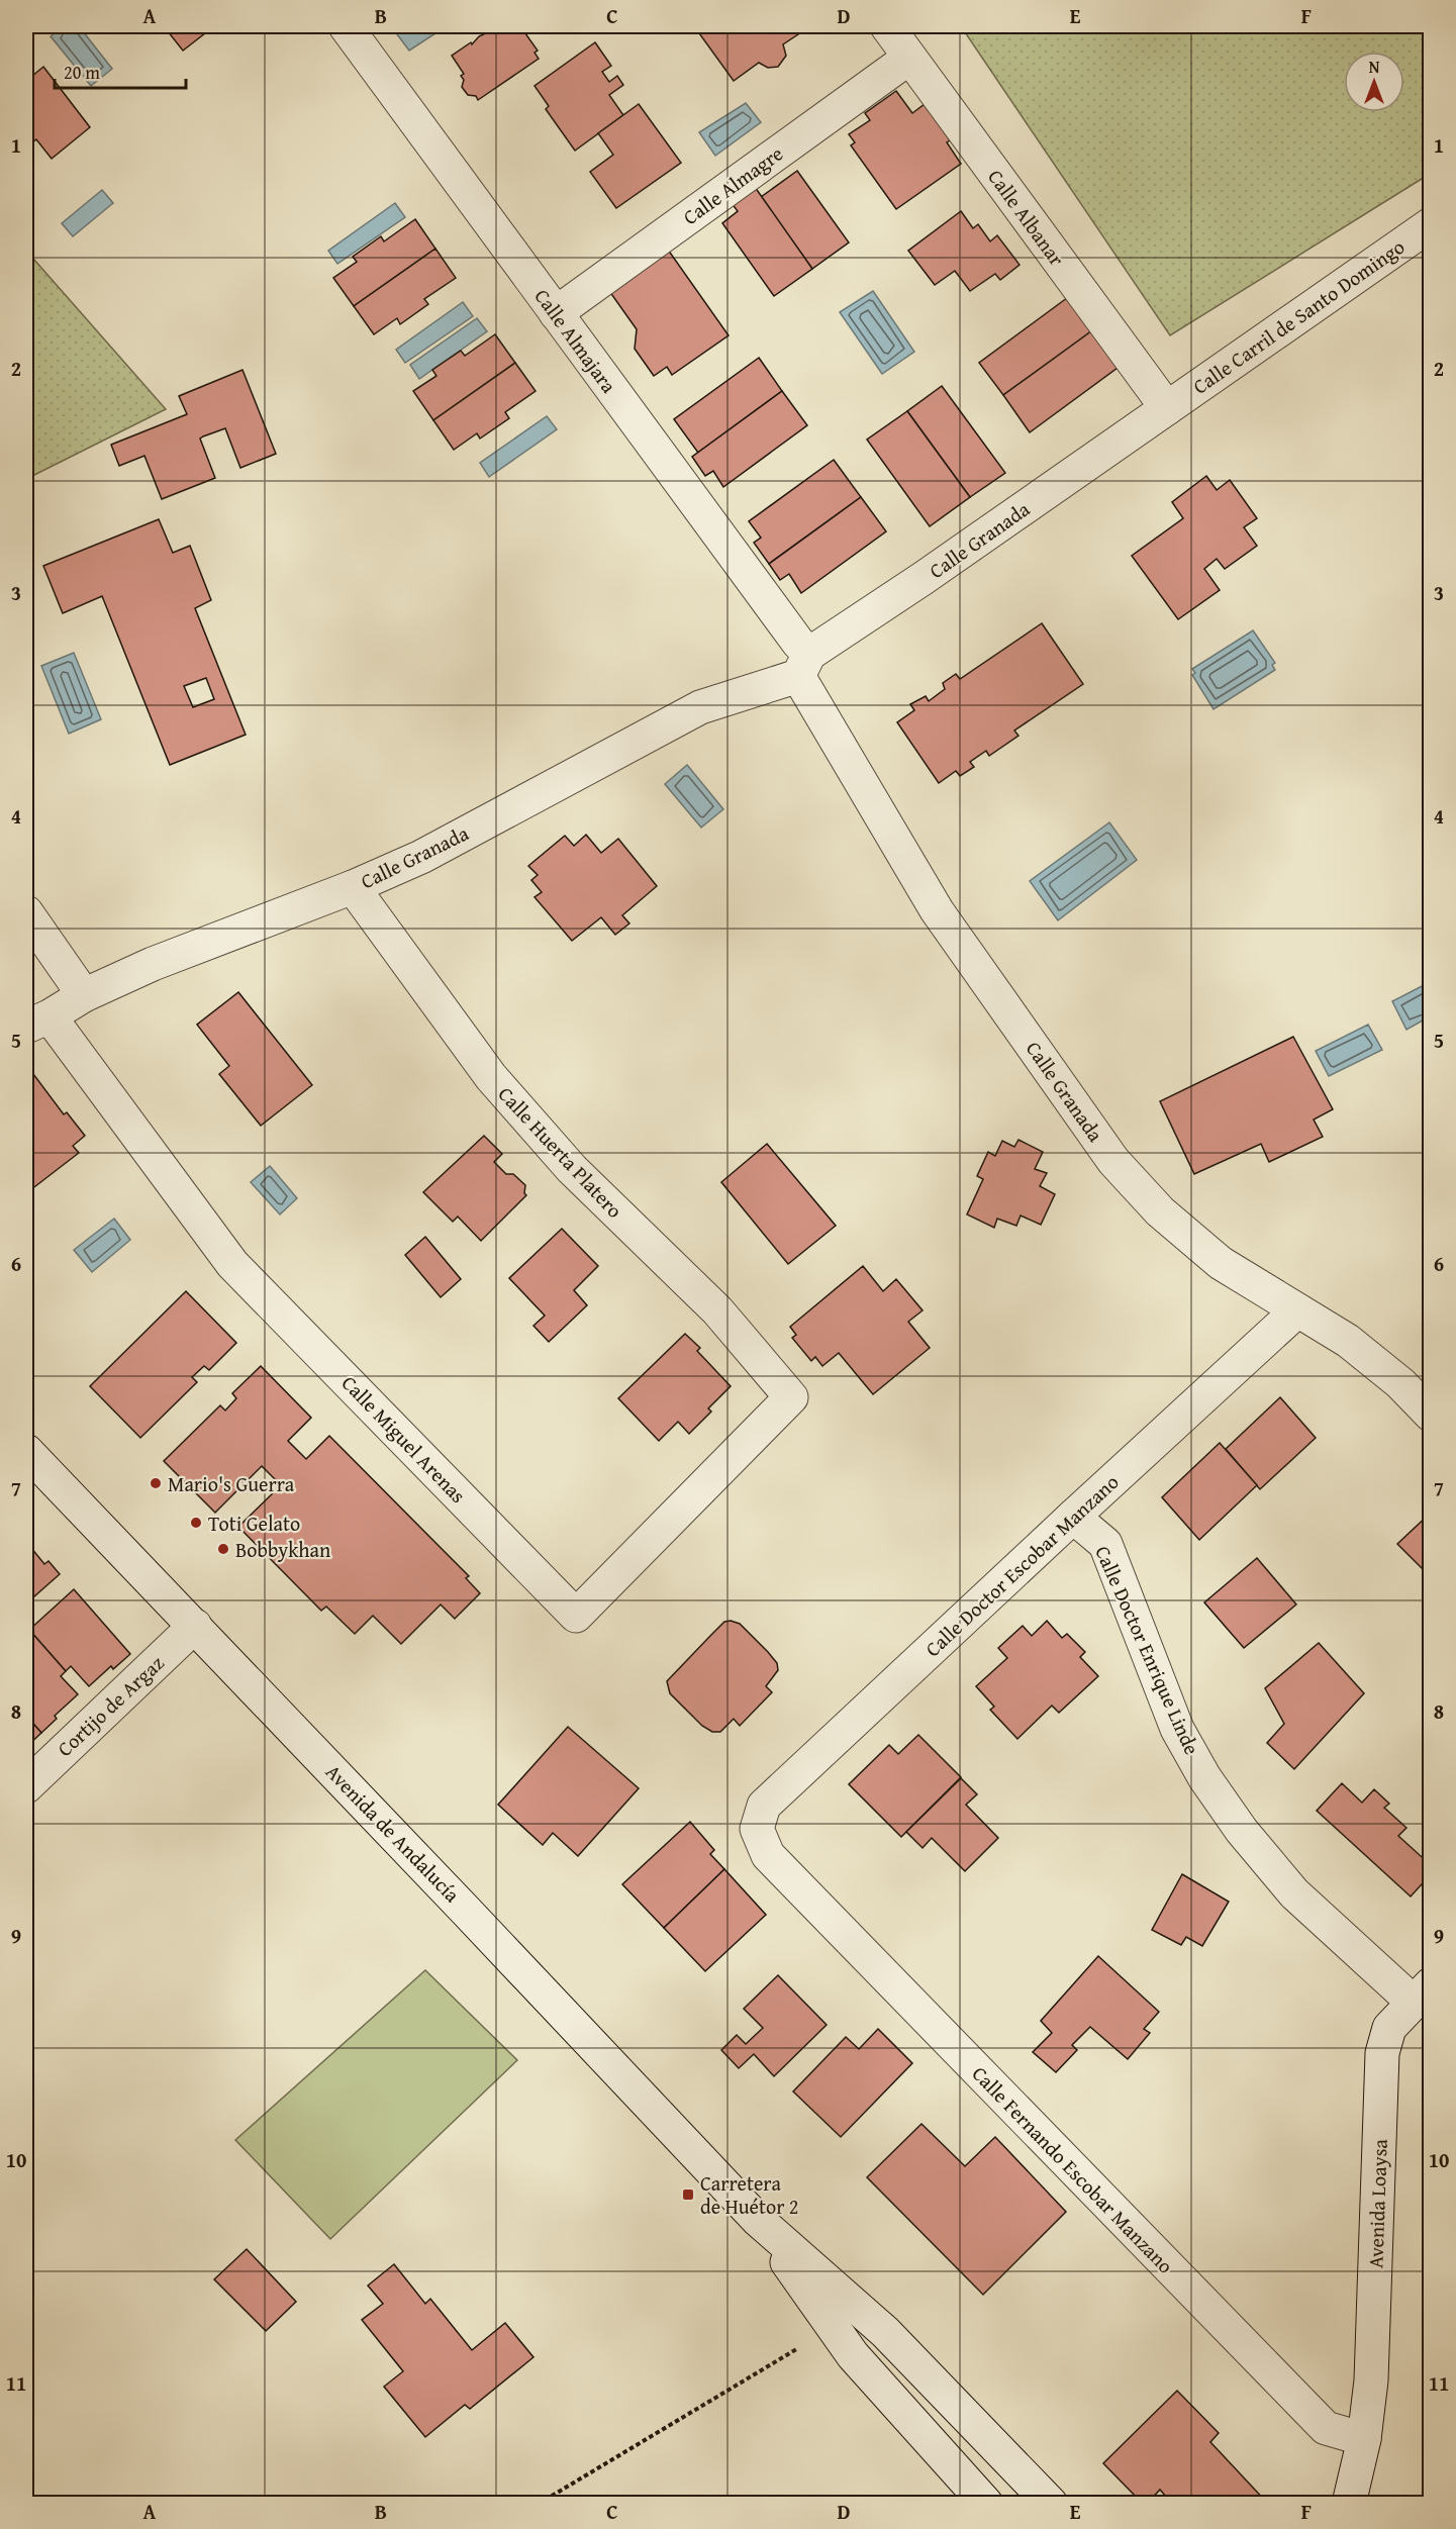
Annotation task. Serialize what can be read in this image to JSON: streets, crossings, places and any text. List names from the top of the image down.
{
  "streets": {
    "street": [
      "Calle Almagre",
      "Calle Albanar",
      "Calle Carril de Santo Domingo",
      "Calle Almajara",
      "Calle Granada",
      "Calle Huerta Platero",
      "Calle Miguel Arenas",
      "Calle Doctor Escobar Manzano",
      "Calle Doctor Enrique Linde",
      "Cortijo de Argaz",
      "Avenida de Andalucía",
      "Calle Fernando Escobar Manzano",
      "Avenida Loaysa"
    ]
  },
  "crossings": [
    ["Calle Almagre", "Calle Albanar"],
    ["Calle Almagre", "Calle Almajara"],
    ["Calle Albanar", "Calle Carril de Santo Domingo"],
    ["Calle Albanar", "Calle Granada"],
    ["Calle Carril de Santo Domingo", "Calle Granada"],
    ["Calle Almajara", "Calle Granada"],
    ["Calle Granada", "Calle Huerta Platero"],
    ["Calle Granada", "Calle Miguel Arenas"],
    ["Calle Granada", "Calle Doctor Escobar Manzano"],
    ["Calle Huerta Platero", "Calle Miguel Arenas"],
    ["Calle Doctor Escobar Manzano", "Calle Doctor Enrique Linde"],
    ["Calle Doctor Escobar Manzano", "Calle Fernando Escobar Manzano"],
    ["Calle Doctor Enrique Linde", "Avenida Loaysa"],
    ["Cortijo de Argaz", "Avenida de Andalucía"],
    ["Calle Fernando Escobar Manzano", "Avenida Loaysa"]
  ],
  "places": {
    "other": ["Mario's Guerra", "Toti Gelato", "Bobbykhan"],
    "transit": ["Carretera de Huétor 2"]
  },
  "scale_bar": "20 m",
  "north": "top",
  "grid": {
    "columns": [
      "A",
      "B",
      "C",
      "D",
      "E",
      "F"
    ],
    "rows": [
      "1",
      "2",
      "3",
      "4",
      "5",
      "6",
      "7",
      "8",
      "9",
      "10",
      "11"
    ]
  }
}
